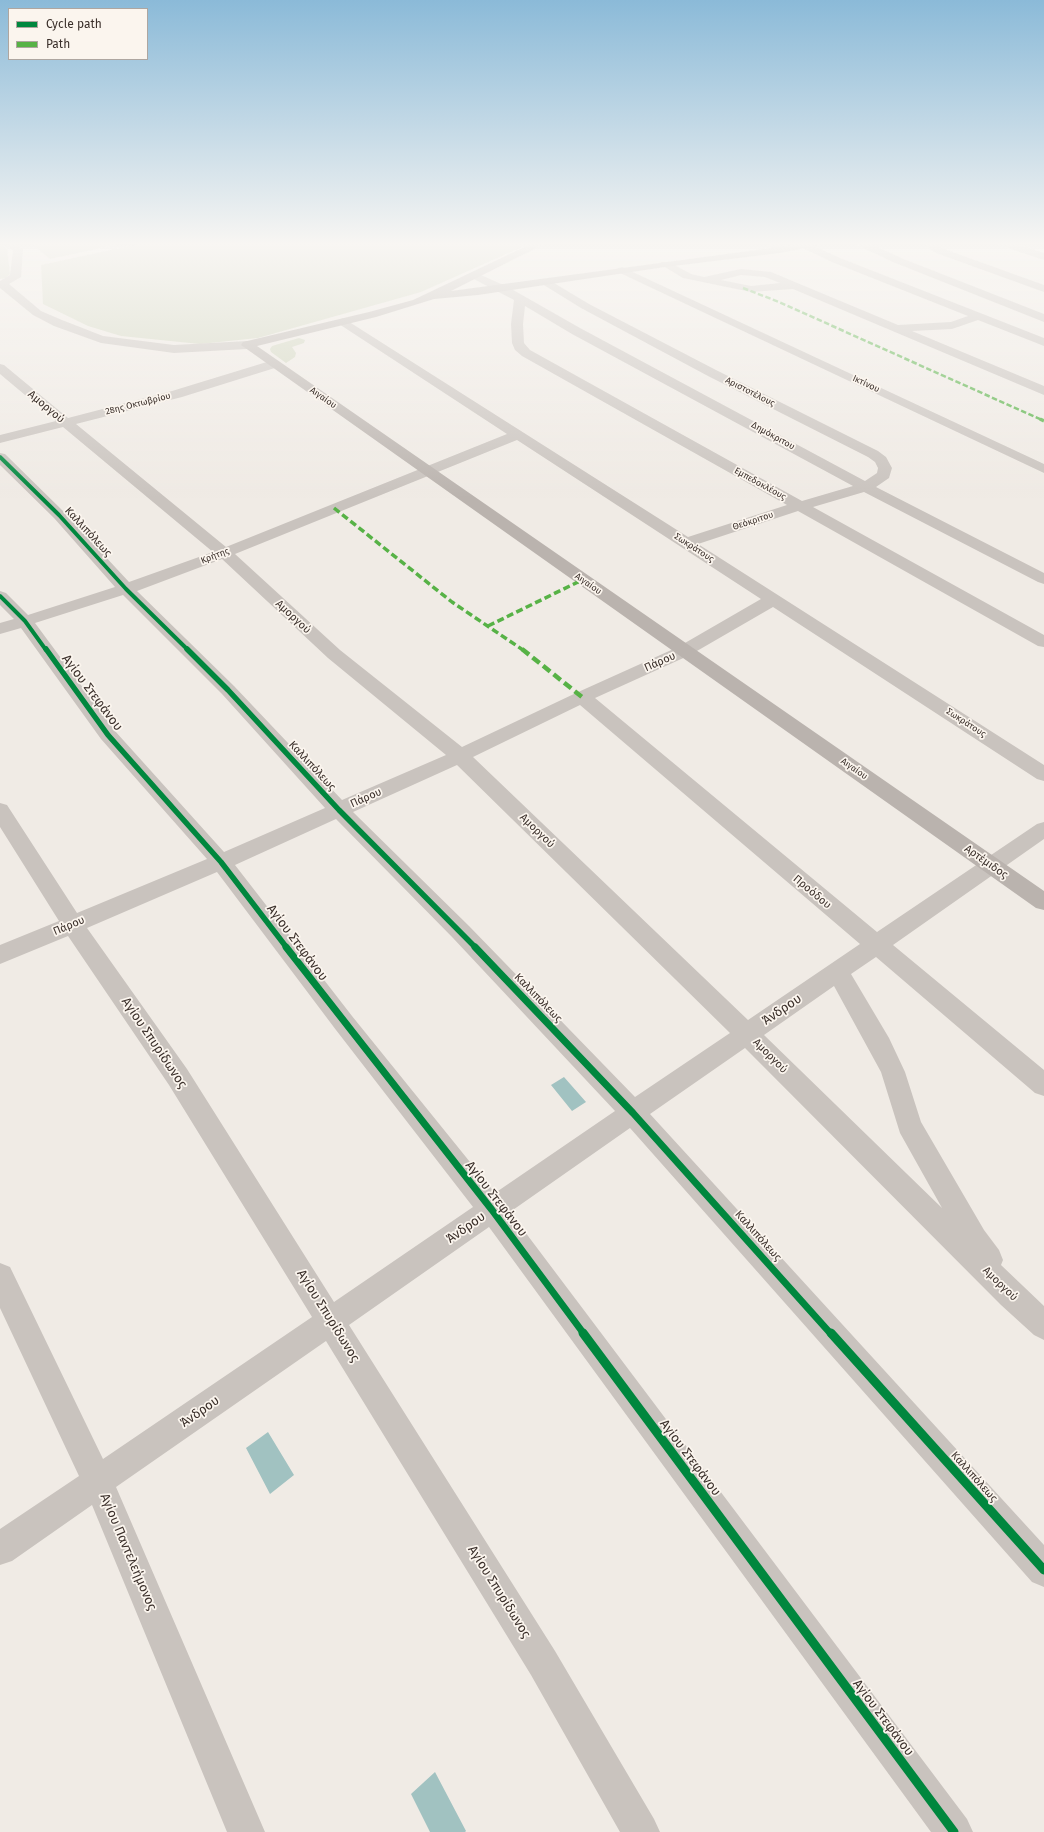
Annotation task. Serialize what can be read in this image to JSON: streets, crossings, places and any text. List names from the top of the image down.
{
  "streets": {
    "main road": ["Αιγαίου", "Αρτέμιδος"],
    "street": [
      "Ικτίνου",
      "Αριστοτέλους",
      "28ης Οκτωβρίου",
      "Αμοργού",
      "Δημόκριτου",
      "Εμπεδοκλέους",
      "Θεόκριτου",
      "Καλλιπόλεως",
      "Σωκράτους",
      "Κρήτης",
      "Πάρου",
      "Αγίου Στεφάνου",
      "Προόδου",
      "Άνδρου",
      "Αγίου Σπυρίδωνος",
      "Αγίου Παντελεήμονος"
    ]
  },
  "crossings": [
    ["Αριστοτέλους", "Δημόκριτου"],
    ["Αριστοτέλους", "Θεόκριτου"],
    ["Αιγαίου", "28ης Οκτωβρίου"],
    ["Αιγαίου", "Κρήτης"],
    ["Αιγαίου", "Πάρου"],
    ["Αιγαίου", "Αρτέμιδος"],
    ["28ης Οκτωβρίου", "Αμοργού"],
    ["Αμοργού", "Κρήτης"],
    ["Αμοργού", "Πάρου"],
    ["Αμοργού", "Άνδρου"],
    ["Δημόκριτου", "Θεόκριτου"],
    ["Εμπεδοκλέους", "Θεόκριτου"],
    ["Θεόκριτου", "Σωκράτους"],
    ["Καλλιπόλεως", "Κρήτης"],
    ["Καλλιπόλεως", "Πάρου"],
    ["Καλλιπόλεως", "Άνδρου"],
    ["Σωκράτους", "Κρήτης"],
    ["Σωκράτους", "Πάρου"],
    ["Κρήτης", "Αγίου Στεφάνου"],
    ["Πάρου", "Αγίου Στεφάνου"],
    ["Πάρου", "Προόδου"],
    ["Πάρου", "Αγίου Σπυρίδωνος"],
    ["Αγίου Στεφάνου", "Άνδρου"],
    ["Αρτέμιδος", "Άνδρου"],
    ["Προόδου", "Άνδρου"],
    ["Άνδρου", "Αγίου Σπυρίδωνος"],
    ["Άνδρου", "Αγίου Παντελεήμονος"]
  ],
  "legend": ["Cycle path", "Path"]
}
